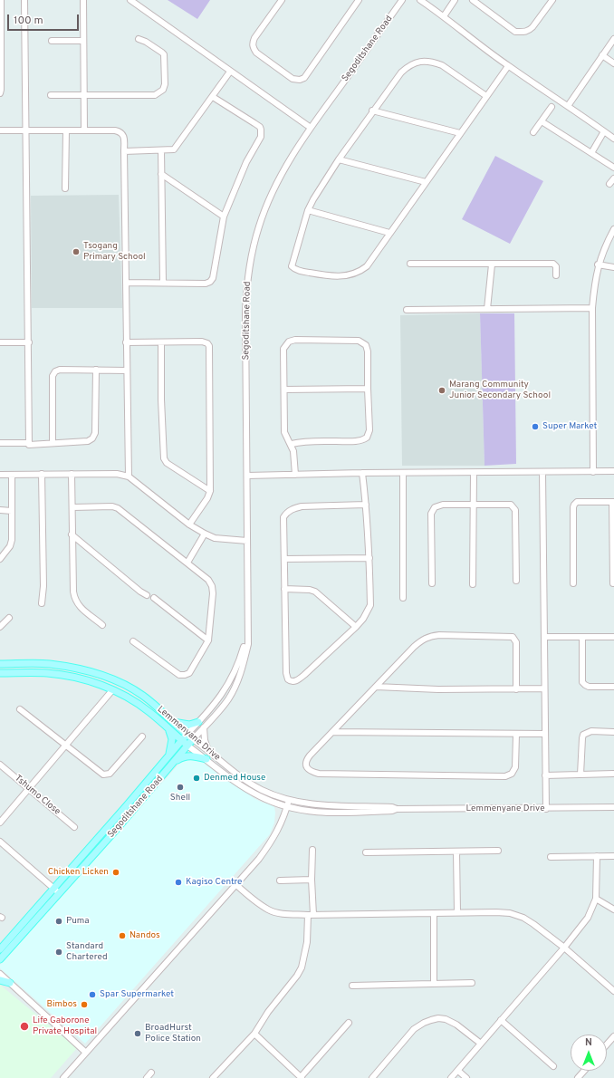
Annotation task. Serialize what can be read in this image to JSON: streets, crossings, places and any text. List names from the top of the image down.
{
  "streets": {
    "main road": ["Segoditshane Road", "Lemmenyane Drive"],
    "street": ["Tshumo Close"]
  },
  "crossings": [
    ["Segoditshane Road", "Lemmenyane Drive"]
  ],
  "places": [
    "Tsogang Primary School",
    "Marang Community Junior Secondary School",
    "Super Market",
    "Denmed House",
    "Shell",
    "Chicken Licken",
    "Kagiso Centre",
    "Puma",
    "Nandos",
    "Standard Chartered",
    "Spar Supermarket",
    "Bimbos",
    "Life Gaborone Private Hospital",
    "BroadHurst Police Station"
  ],
  "scale_bar": "100 m",
  "north": "top"
}
